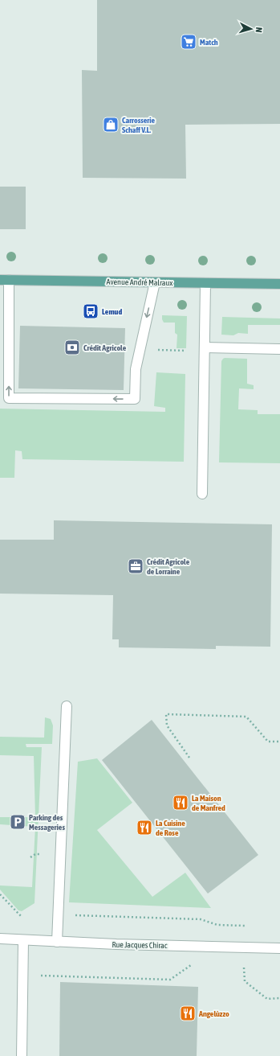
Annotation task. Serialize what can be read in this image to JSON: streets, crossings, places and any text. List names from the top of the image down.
{
  "streets": {
    "main road": ["Avenue André Malraux"],
    "street": ["Rue Jacques Chirac"]
  },
  "places": {
    "supermarket": ["Match"],
    "shop": ["Carrosserie Schaff V.L."],
    "bus stop": ["Lemud"],
    "bank": ["Crédit Agricole"],
    "office": ["Crédit Agricole de Lorraine"],
    "restaurant": ["La Maison de Manfred", "La Cuisine de Rose", "Angelùzzo"],
    "parking": ["Parking des Messageries"]
  },
  "north": "right"
}
